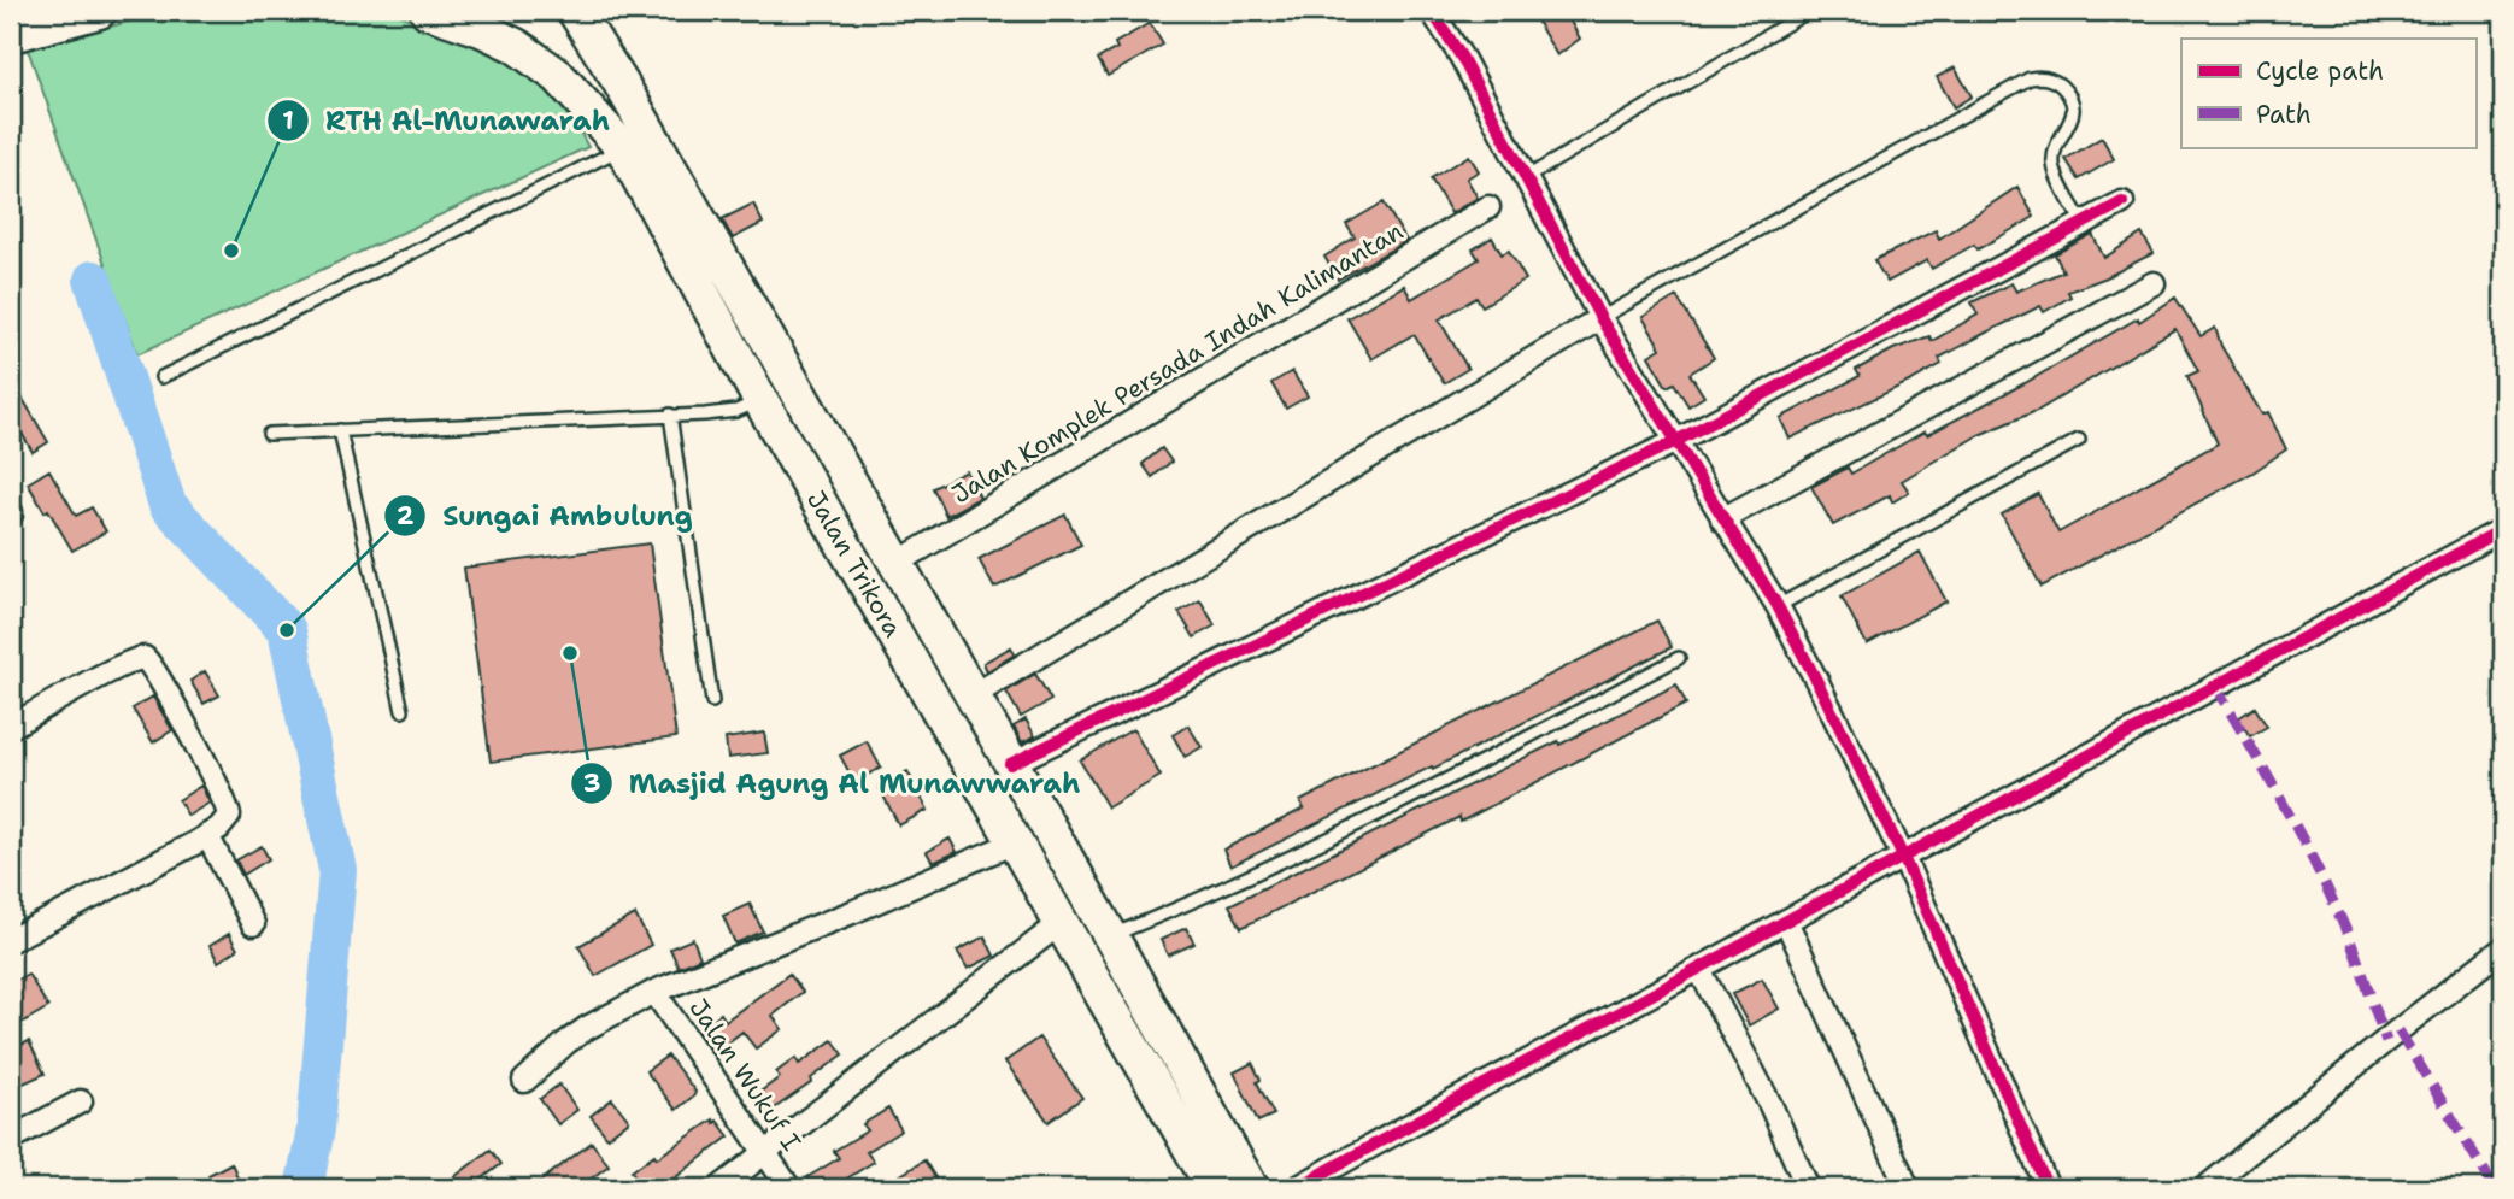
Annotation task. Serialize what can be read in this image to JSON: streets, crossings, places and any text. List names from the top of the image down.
{
  "streets": {
    "main road": ["Jalan Trikora"],
    "street": ["Jalan Komplek Persada Indah Kalimantan", "Jalan Wukuf I"]
  },
  "crossings": [
    ["Jalan Komplek Persada Indah Kalimantan", "Jalan Trikora"]
  ],
  "places": ["RTH Al-Munawarah", "Sungai Ambulung", "Masjid Agung Al Munawwarah"],
  "legend": ["Cycle path", "Path"]
}
